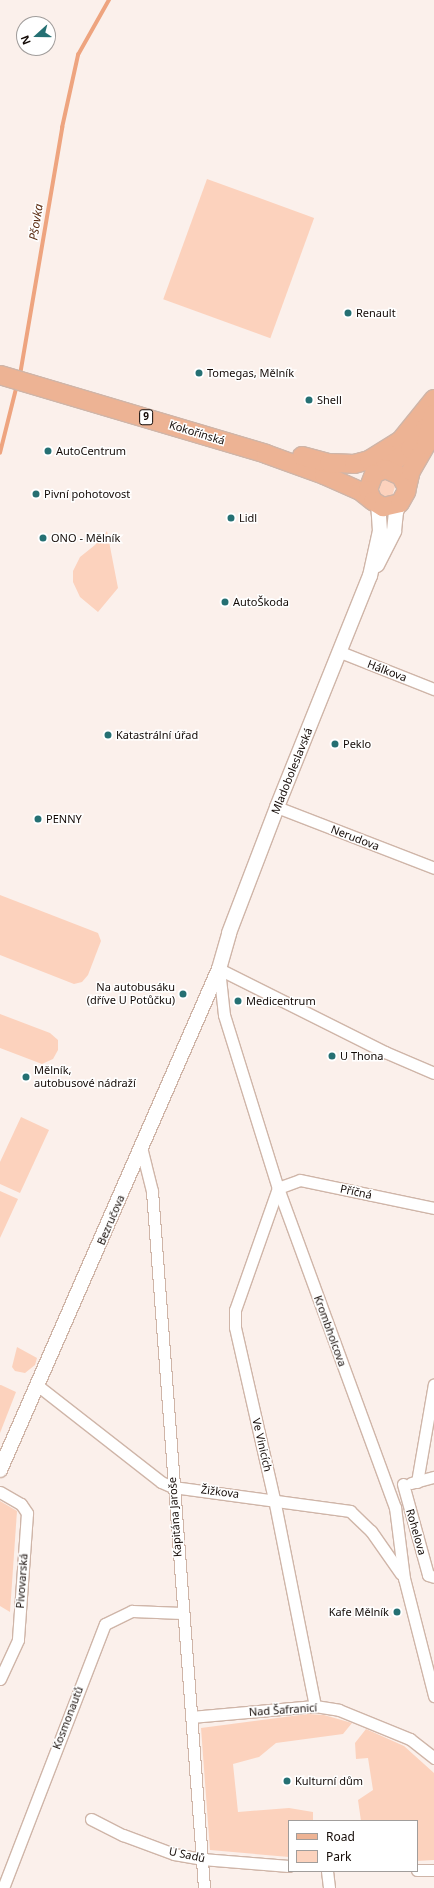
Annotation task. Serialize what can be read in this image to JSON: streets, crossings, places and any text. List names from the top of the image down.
{
  "streets": {
    "main road": ["9", "Kokořínská", "Mladoboleslavská"],
    "street": [
      "Hálkova",
      "Nerudova",
      "Příčná",
      "Bezručova",
      "Krombholcova",
      "Ve Vinicích",
      "Žižkova",
      "Kapitána Jaroše",
      "Rohelova",
      "Pivovarská",
      "Nad Šafranicí",
      "Kosmonautů",
      "U Sadů"
    ]
  },
  "crossings": [
    ["9", "Kokořínská"],
    ["Kokořínská", "Mladoboleslavská"],
    ["Hálkova", "Mladoboleslavská"],
    ["Mladoboleslavská", "Nerudova"],
    ["Mladoboleslavská", "Bezručova"],
    ["Mladoboleslavská", "Krombholcova"],
    ["Příčná", "Krombholcova"],
    ["Příčná", "Ve Vinicích"],
    ["Bezručova", "Krombholcova"],
    ["Bezručova", "Žižkova"],
    ["Bezručova", "Kapitána Jaroše"],
    ["Krombholcova", "Ve Vinicích"],
    ["Krombholcova", "Žižkova"],
    ["Ve Vinicích", "Žižkova"],
    ["Ve Vinicích", "Nad Šafranicí"],
    ["Žižkova", "Kapitána Jaroše"],
    ["Kapitána Jaroše", "Nad Šafranicí"],
    ["Kapitána Jaroše", "Kosmonautů"],
    ["Kapitána Jaroše", "U Sadů"]
  ],
  "water": ["Pšovka"],
  "places": [
    "Renault",
    "Tomegas, Mělník",
    "Shell",
    "AutoCentrum",
    "Pivní pohotovost",
    "Lidl",
    "ONO - Mělník",
    "AutoŠkoda",
    "Katastrální úřad",
    "Peklo",
    "PENNY",
    "Na autobusáku (dříve U Potůčku)",
    "Medicentrum",
    "U Thona",
    "Mělník, autobusové nádraží",
    "Kafe Mělník",
    "Kulturní dům"
  ],
  "legend": ["Road", "Park"],
  "north": "left"
}
